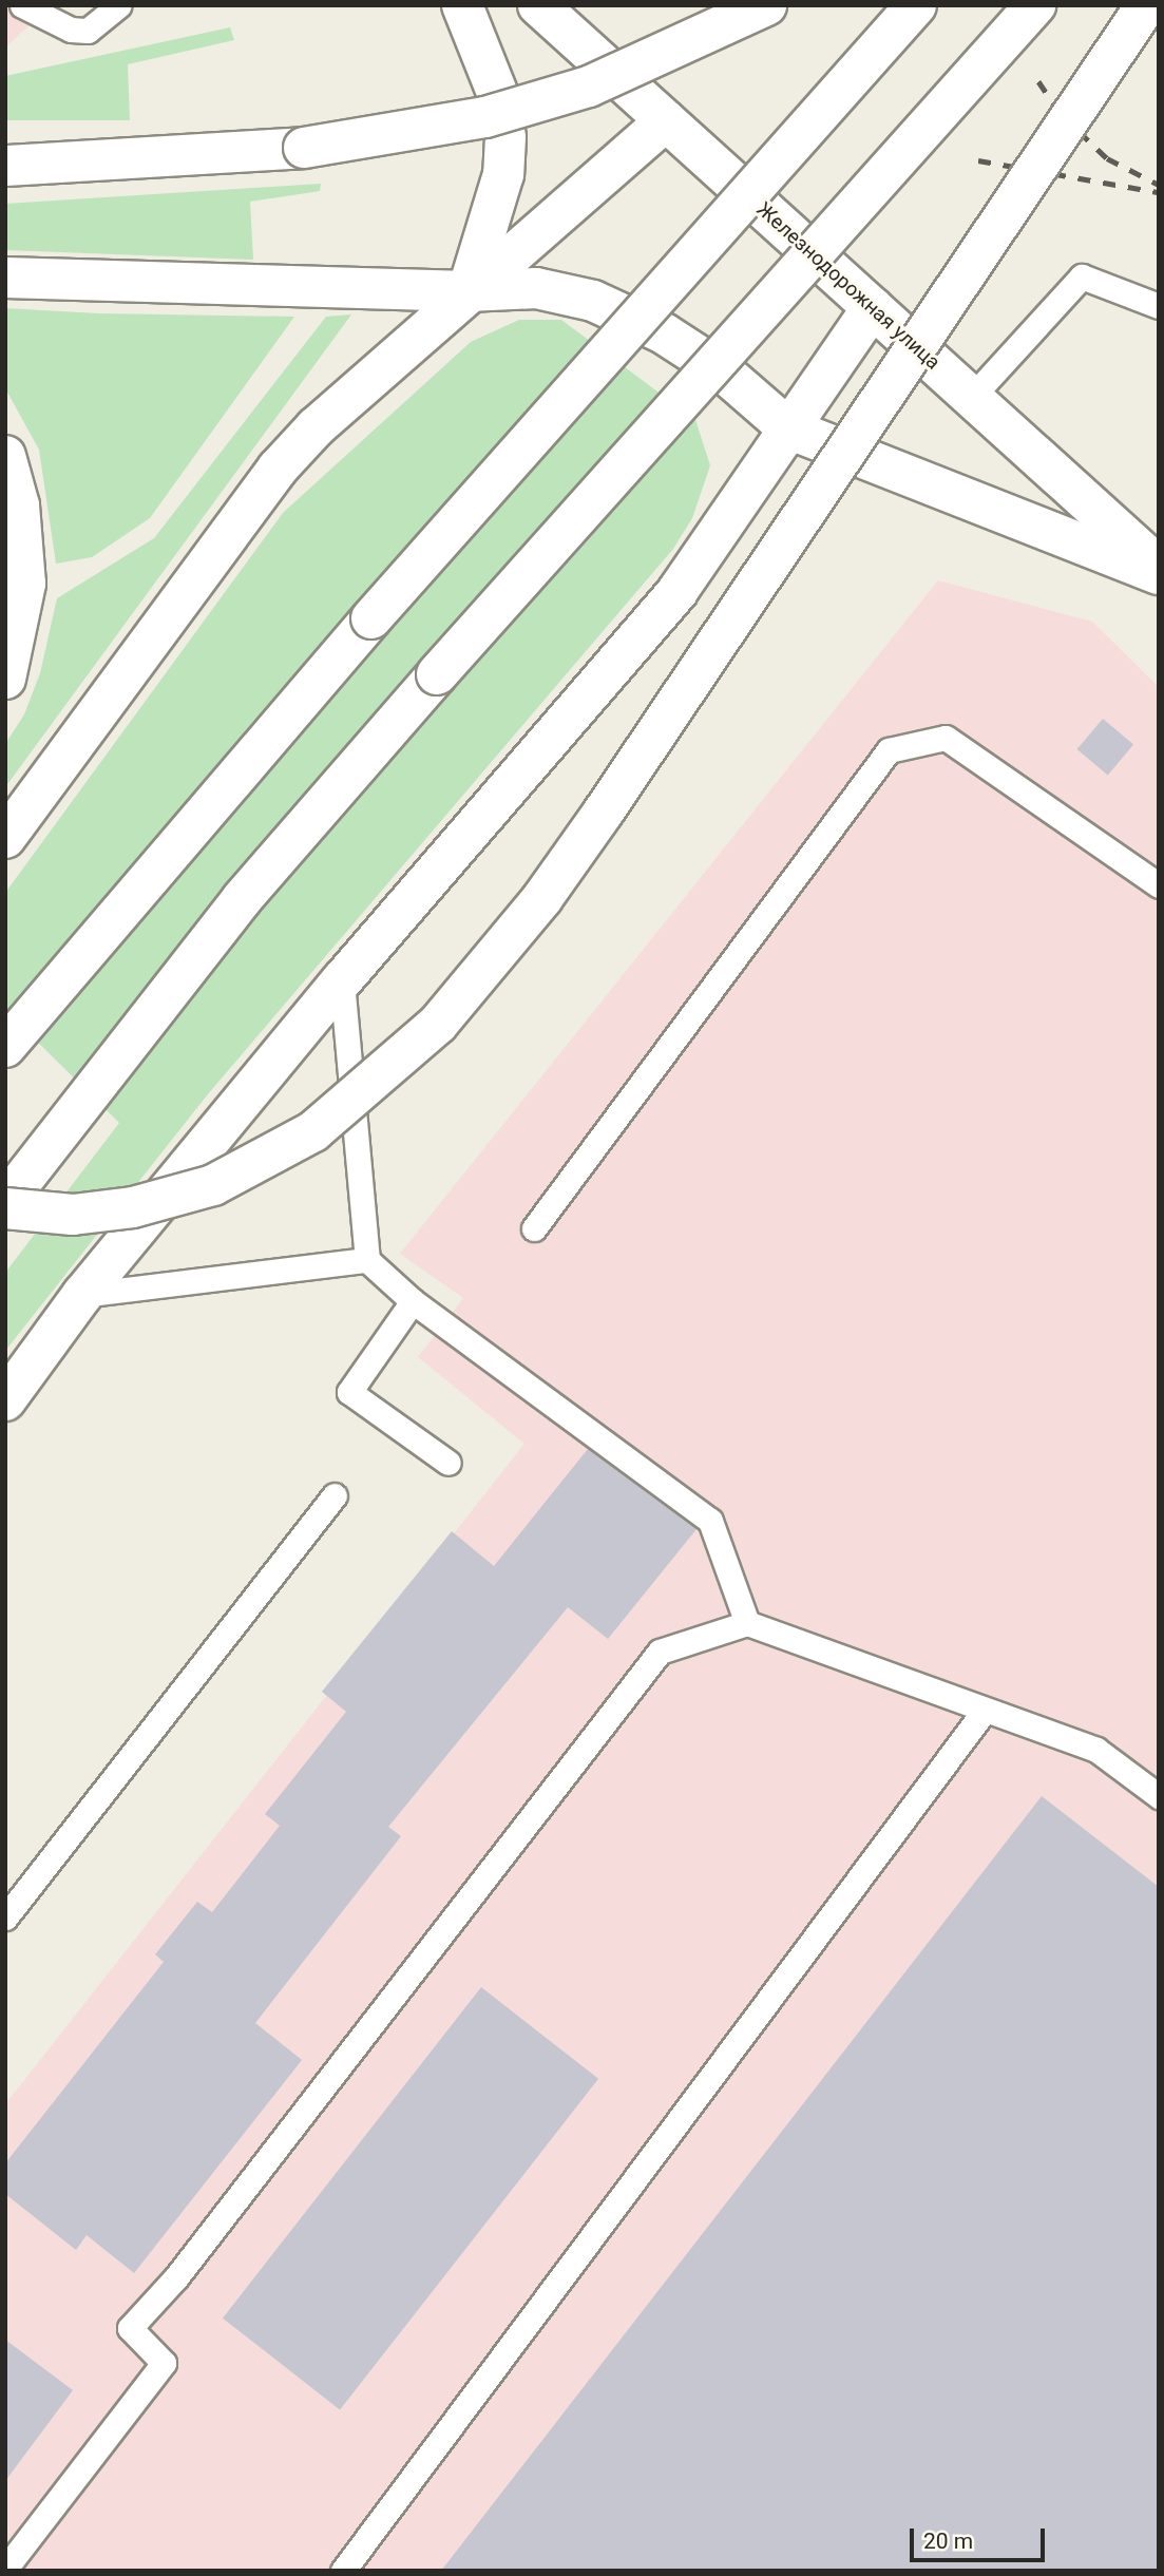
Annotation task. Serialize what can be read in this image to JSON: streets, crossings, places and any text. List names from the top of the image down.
{
  "streets": {
    "main road": ["Железнодорожная улица"]
  },
  "scale_bar": "20 m"
}
